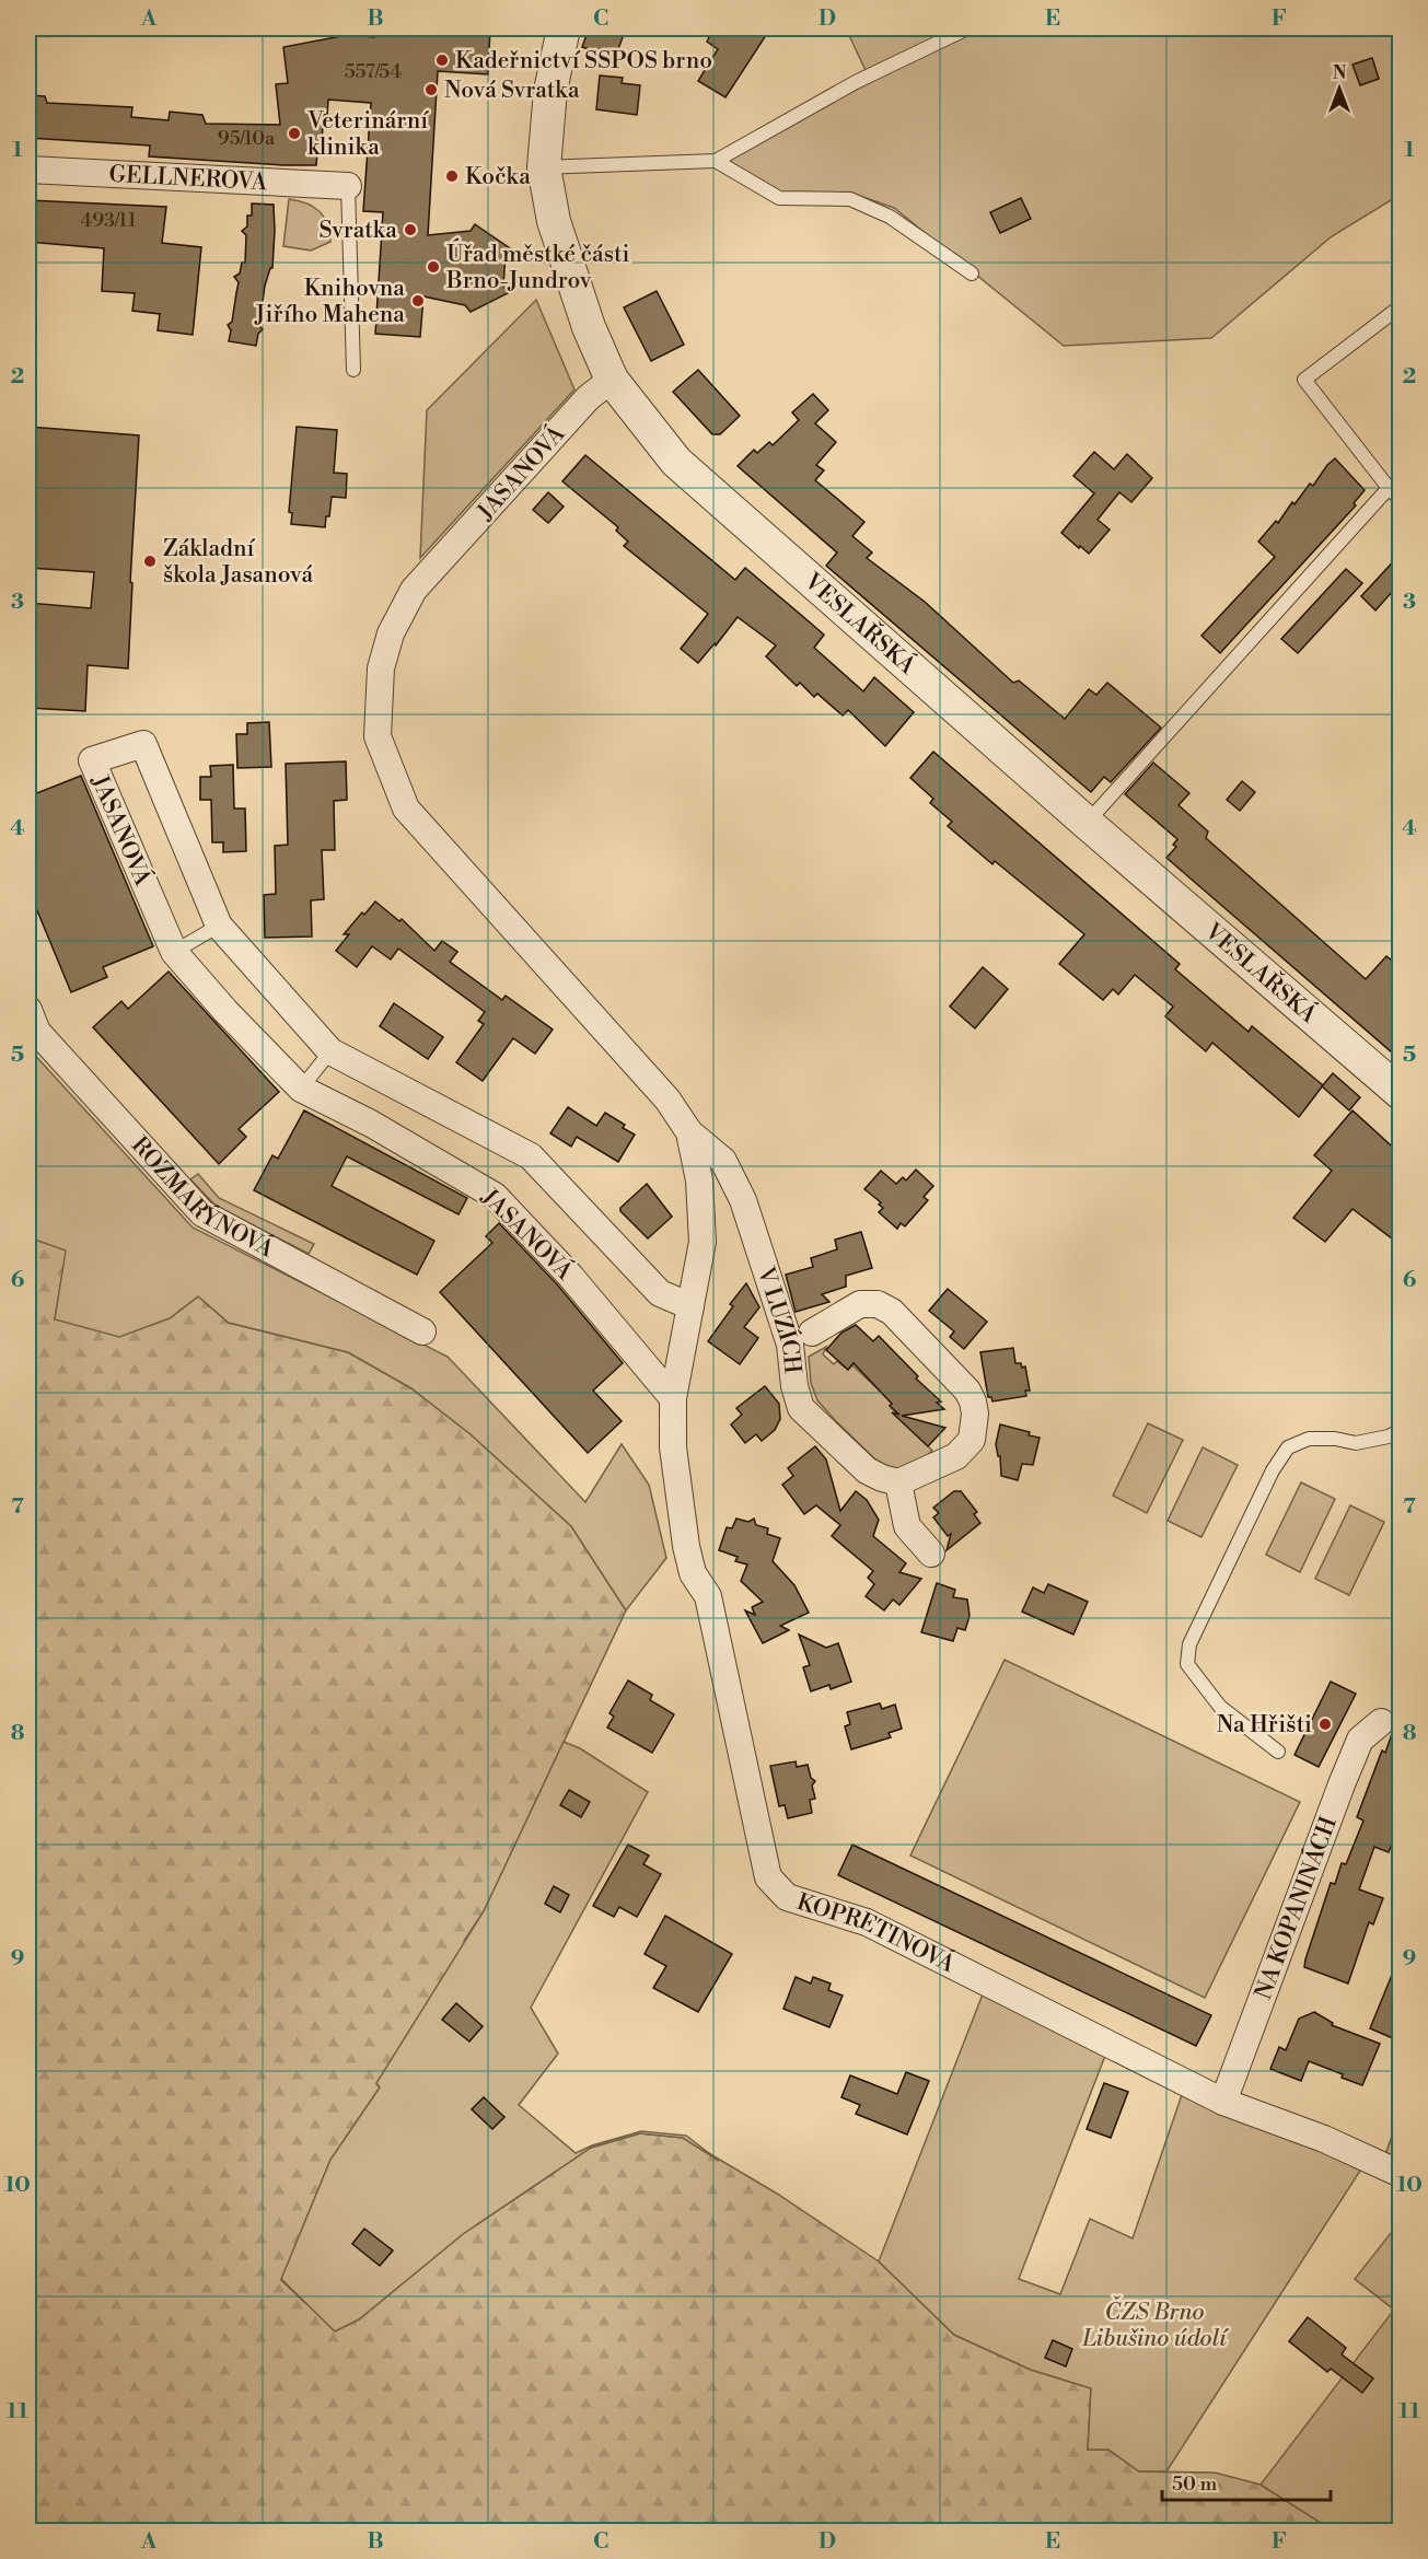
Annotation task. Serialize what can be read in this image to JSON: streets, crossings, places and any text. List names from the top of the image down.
{
  "streets": {
    "street": [
      "GELLNEROVA",
      "JASANOVÁ",
      "VESLAŘSKÁ",
      "ROZMARÝNOVÁ",
      "V LUZÍCH",
      "NA KOPANINÁCH",
      "KOPRETINOVÁ"
    ]
  },
  "crossings": [
    ["JASANOVÁ", "VESLAŘSKÁ"],
    ["JASANOVÁ", "V LUZÍCH"],
    ["JASANOVÁ", "KOPRETINOVÁ"],
    ["NA KOPANINÁCH", "KOPRETINOVÁ"]
  ],
  "parks": ["ČZS Brno Libušino údolí"],
  "places": [
    "Kadeřnictví SSPOS brno",
    "Nová Svratka",
    "Veterinární klinika",
    "Kočka",
    "Svratka",
    "Úřad městké části Brno-Jundrov",
    "Knihovna Jiřího Mahena",
    "Základní škola Jasanová",
    "Na Hřišti"
  ],
  "house_numbers": ["557/54", "95/10a", "493/11"],
  "scale_bar": "50 m",
  "north": "top",
  "grid": {
    "columns": [
      "A",
      "B",
      "C",
      "D",
      "E",
      "F"
    ],
    "rows": [
      "1",
      "2",
      "3",
      "4",
      "5",
      "6",
      "7",
      "8",
      "9",
      "10",
      "11"
    ]
  }
}
